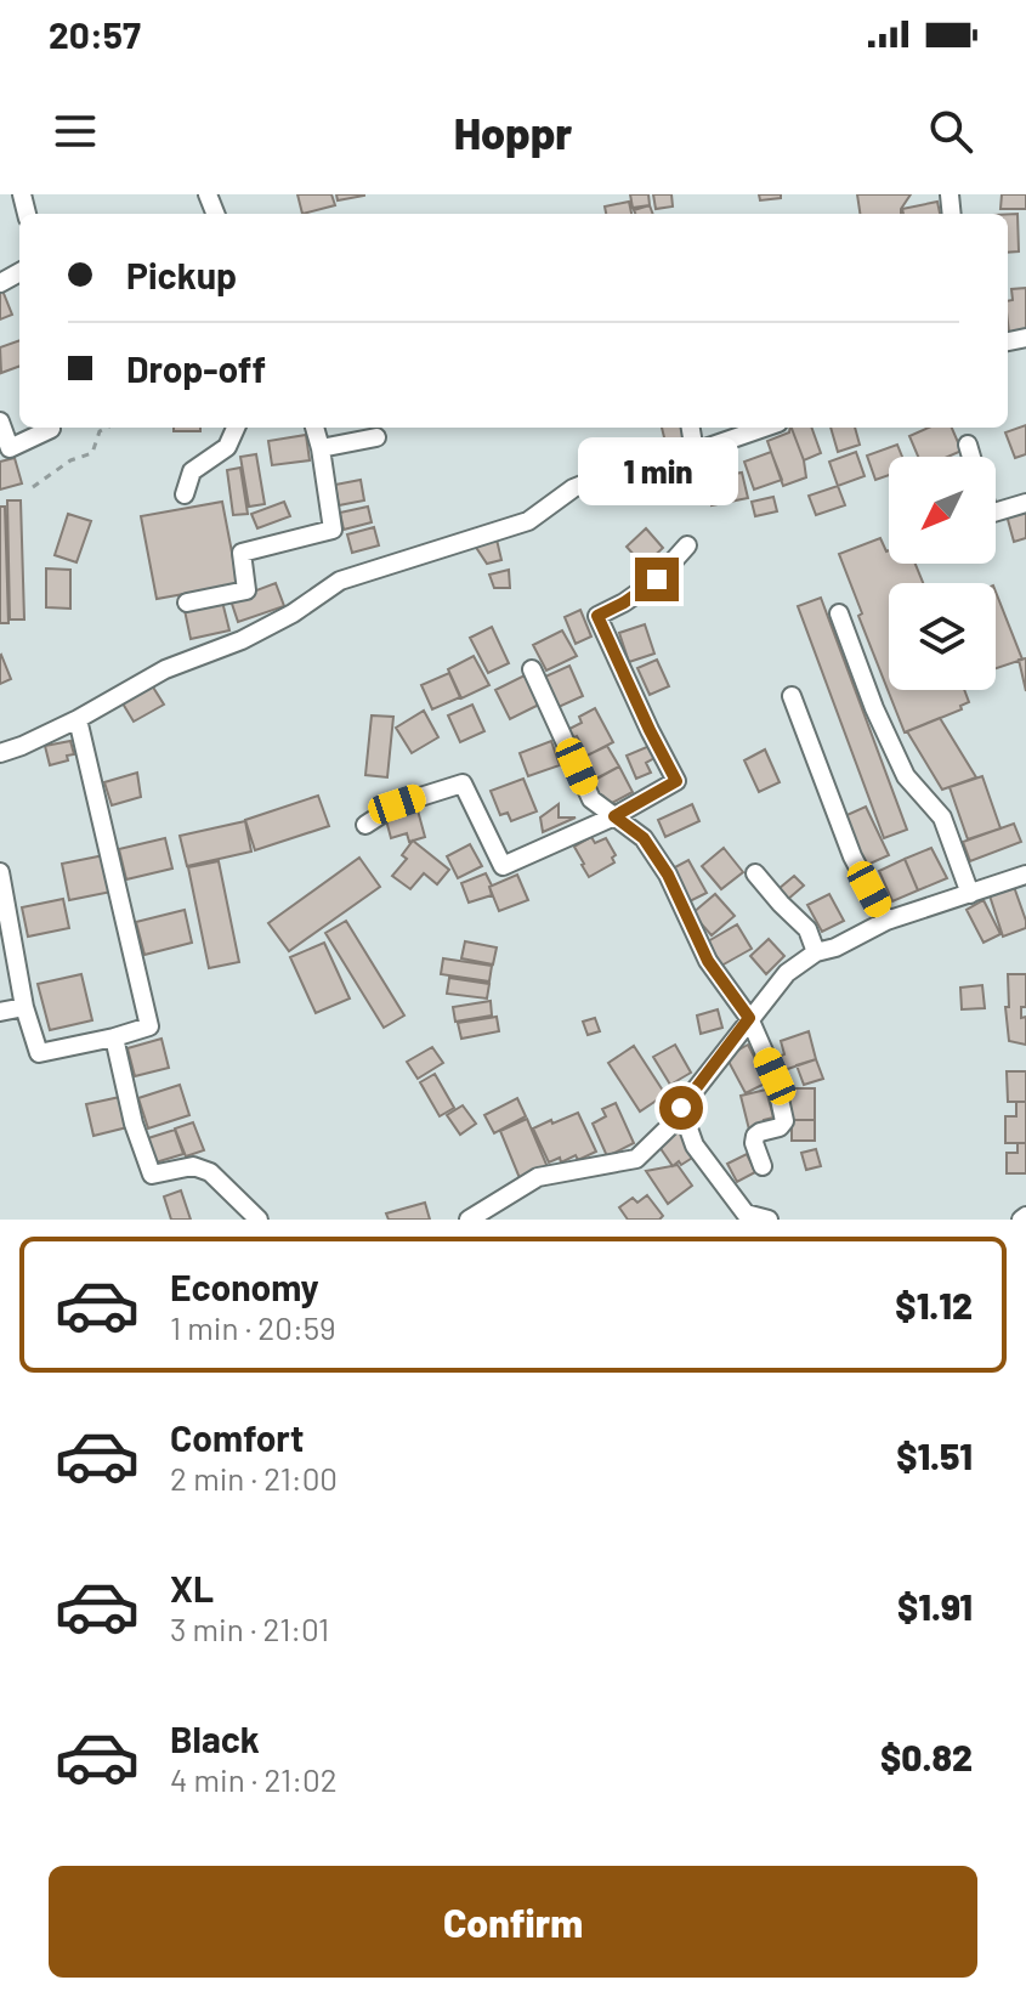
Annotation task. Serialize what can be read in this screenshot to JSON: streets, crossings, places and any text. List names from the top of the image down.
{
  "north": "bottom left",
  "page": {
    "status": "20:57",
    "header": "Hoppr",
    "banner": ["Pickup", "Drop-off"],
    "bubble": "1 min",
    "list": [
      {
        "name": "Economy",
        "note": "1 min · 20:59",
        "value": "$1.12"
      },
      {
        "name": "Comfort",
        "note": "2 min · 21:00",
        "value": "$1.51"
      },
      {
        "name": "XL",
        "note": "3 min · 21:01",
        "value": "$1.91"
      },
      {
        "name": "Black",
        "note": "4 min · 21:02",
        "value": "$0.82"
      }
    ],
    "buttons": "Confirm"
  }
}
